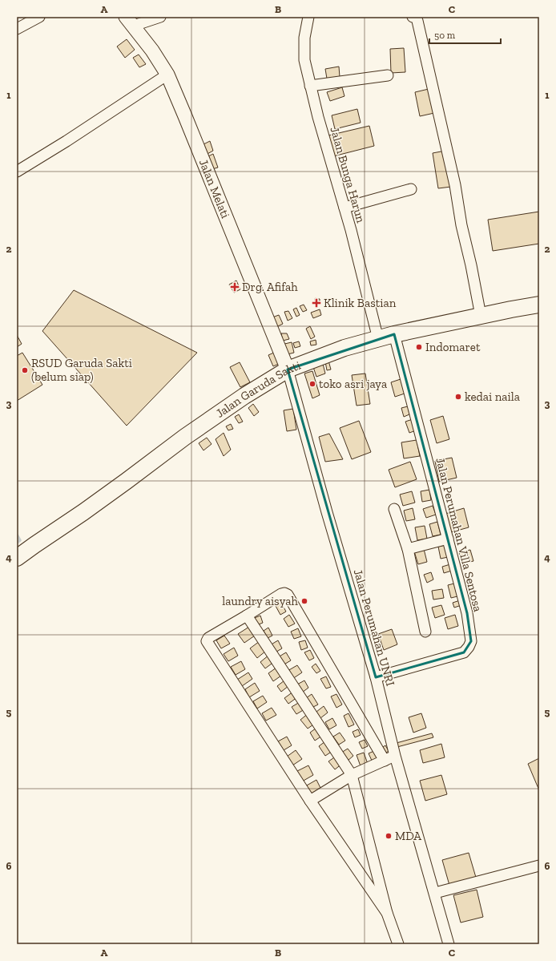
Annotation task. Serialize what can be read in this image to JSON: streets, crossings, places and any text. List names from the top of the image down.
{
  "streets": {
    "highway": ["Jalan Garuda Sakti"],
    "main road": ["Jalan Melati"],
    "street": ["Jalan Bunga Harun", "Jalan Perumahan Villa Sentosa", "Jalan Perumahan UNRI"]
  },
  "crossings": [
    ["Jalan Bunga Harun", "Jalan Garuda Sakti"],
    ["Jalan Melati", "Jalan Garuda Sakti"],
    ["Jalan Melati", "Jalan Perumahan UNRI"],
    ["Jalan Garuda Sakti", "Jalan Perumahan Villa Sentosa"],
    ["Jalan Garuda Sakti", "Jalan Perumahan UNRI"],
    ["Jalan Perumahan Villa Sentosa", "Jalan Perumahan UNRI"]
  ],
  "places": {
    "health": ["Drg. Afifah", "Klinik Bastian"],
    "other": [
      "Indomaret",
      "RSUD Garuda Sakti (belum siap)",
      "toko asri jaya",
      "kedai naila",
      "laundry aisyah",
      "MDA"
    ]
  },
  "scale_bar": "50 m",
  "grid": {
    "columns": ["A", "B", "C"],
    "rows": [
      "1",
      "2",
      "3",
      "4",
      "5",
      "6"
    ]
  }
}
